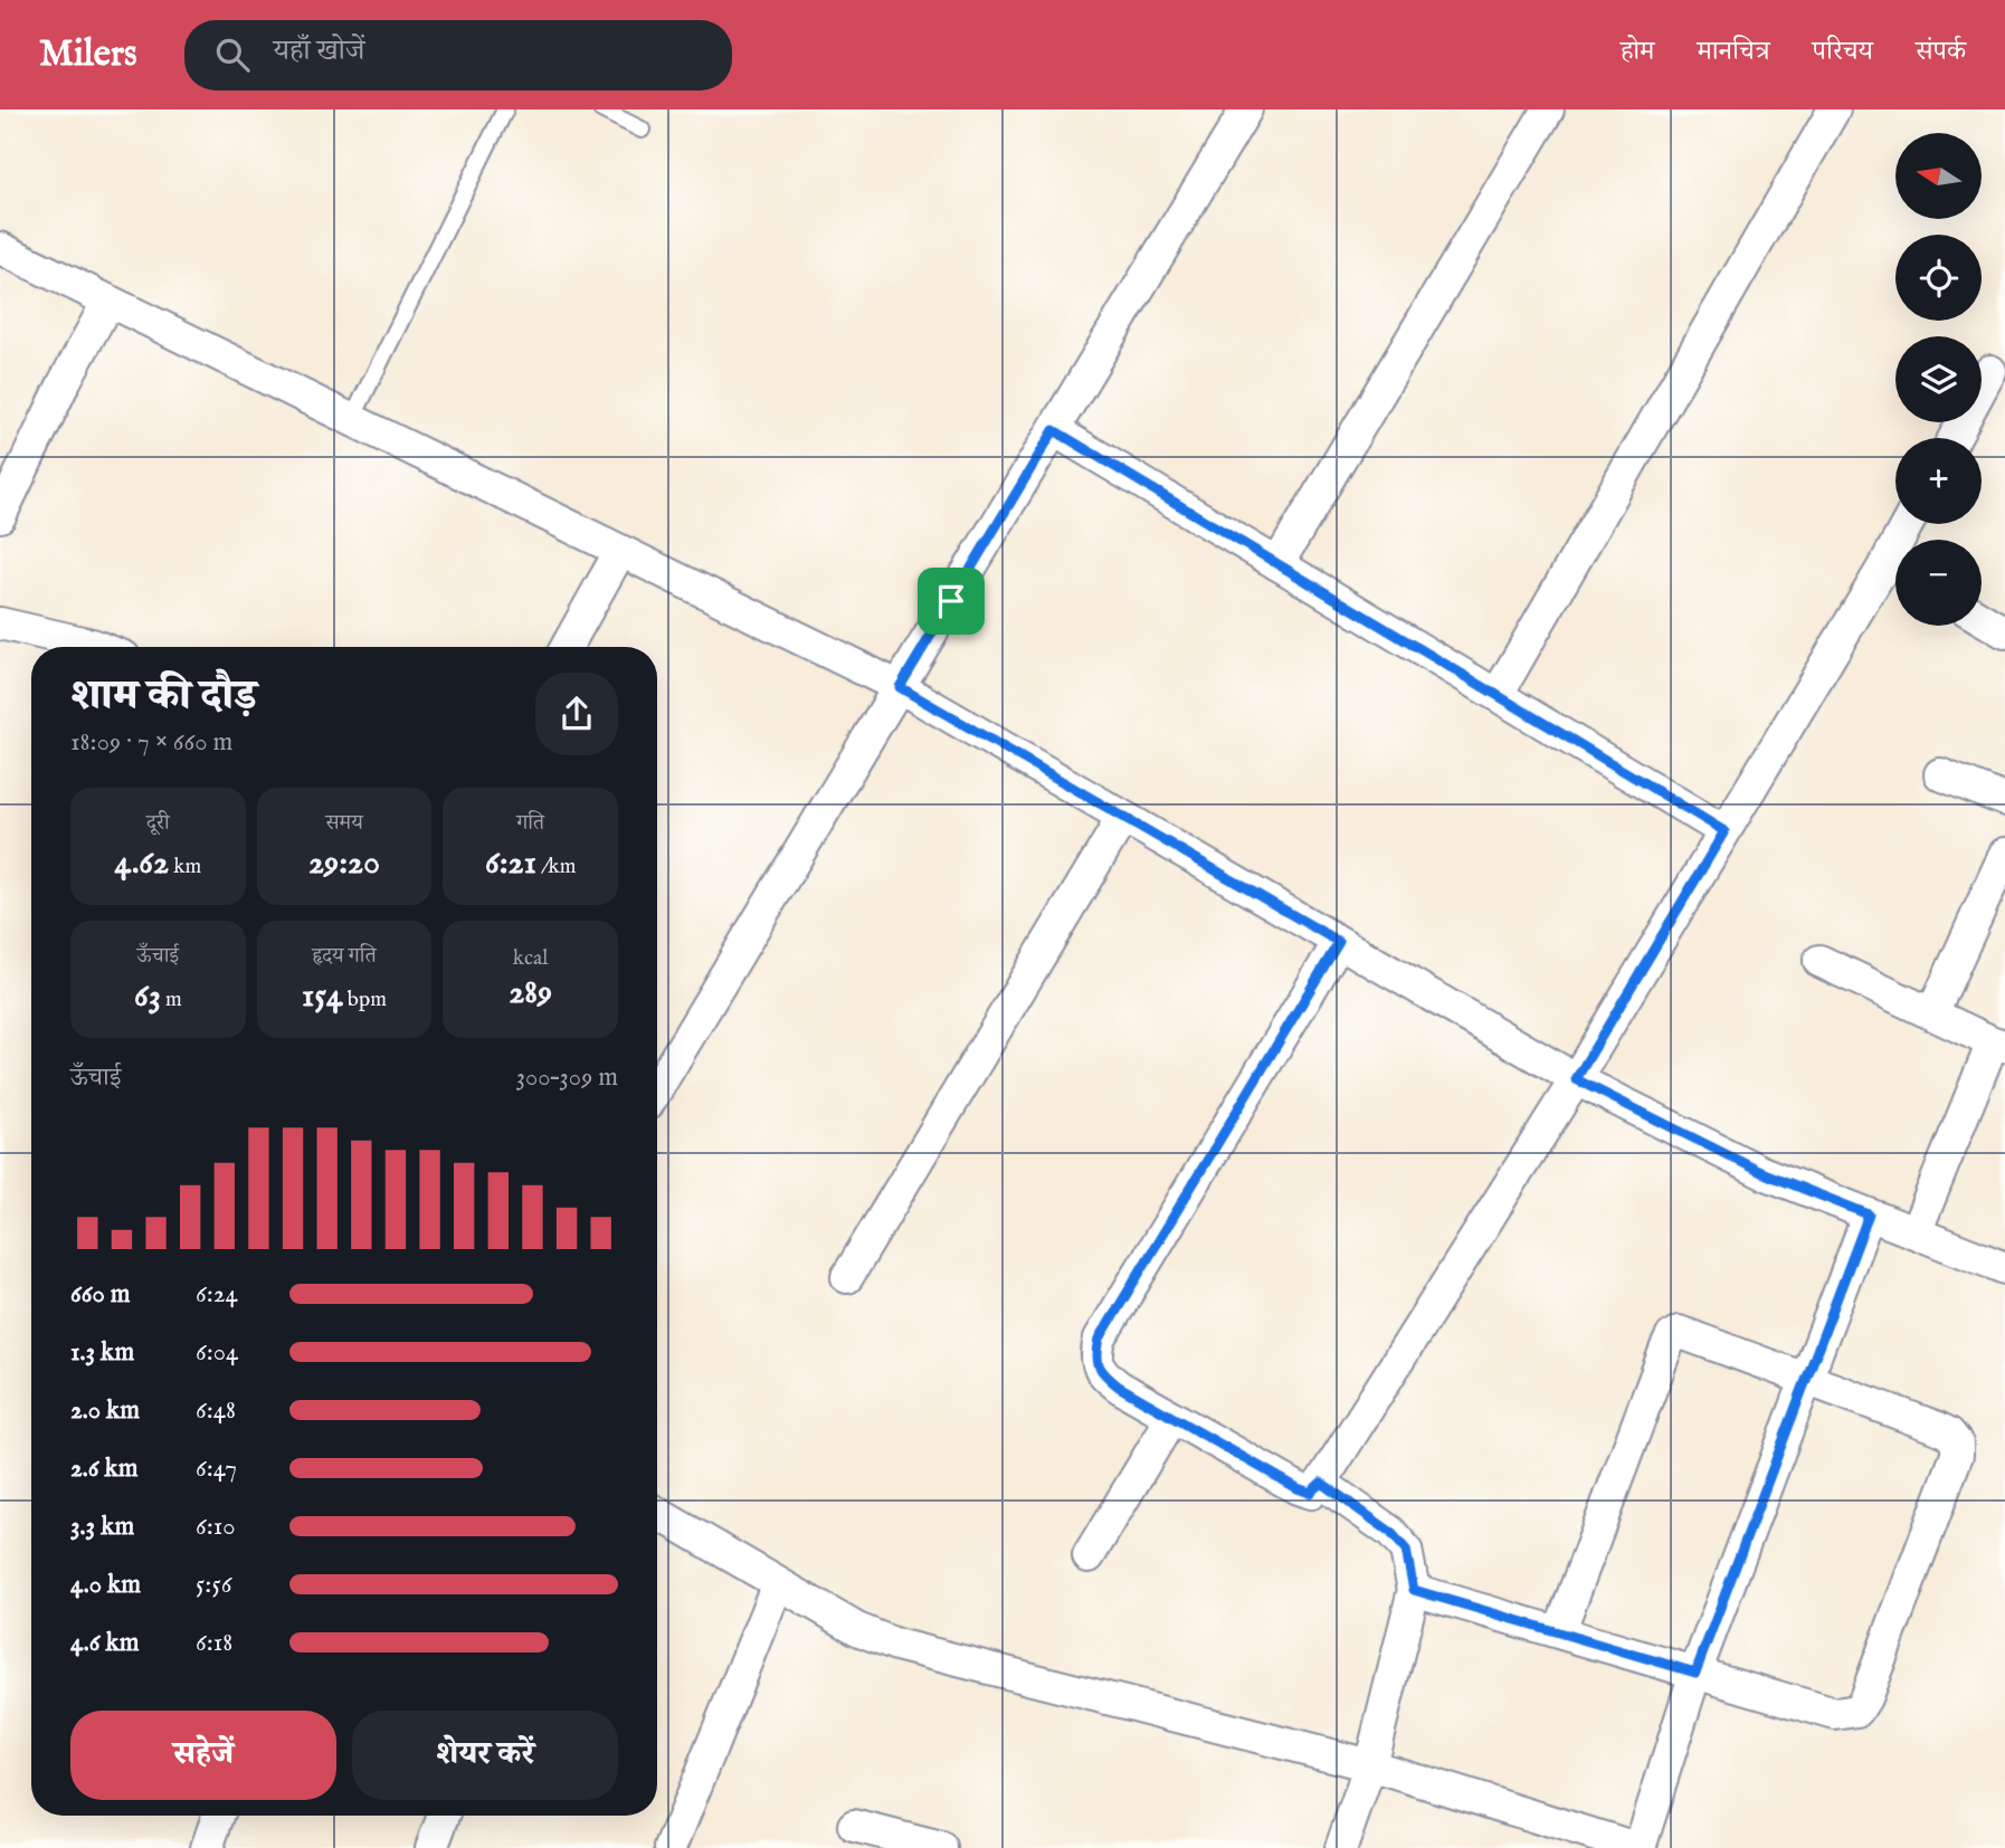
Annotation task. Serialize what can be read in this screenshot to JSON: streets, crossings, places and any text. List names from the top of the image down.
{
  "north": "left",
  "page": {
    "header": "Milers",
    "search": "यहाँ खोजें",
    "nav": [
      "होम",
      "मानचित्र",
      "परिचय",
      "संपर्क"
    ],
    "map_buttons": ["+", "−"],
    "heading": ["शाम की दौड़", "18:09 · 7 × 660 m"],
    "stats": [
      ["दूरी", "4.62 km"],
      ["समय", "29:20"],
      ["गति", "6:21 /km"],
      ["ऊँचाई", "63 m"],
      ["हृदय गति", "154 bpm"],
      ["kcal", "289"]
    ],
    "chart": ["ऊँचाई", "300–309 m"],
    "list": [
      {
        "name": "660 m",
        "note": "6:24"
      },
      {
        "name": "1.3 km",
        "note": "6:04"
      },
      {
        "name": "2.0 km",
        "note": "6:48"
      },
      {
        "name": "2.6 km",
        "note": "6:47"
      },
      {
        "name": "3.3 km",
        "note": "6:10"
      },
      {
        "name": "4.0 km",
        "note": "5:56"
      },
      {
        "name": "4.6 km",
        "note": "6:18"
      }
    ],
    "buttons": ["सहेजें", "शेयर करें"]
  }
}
